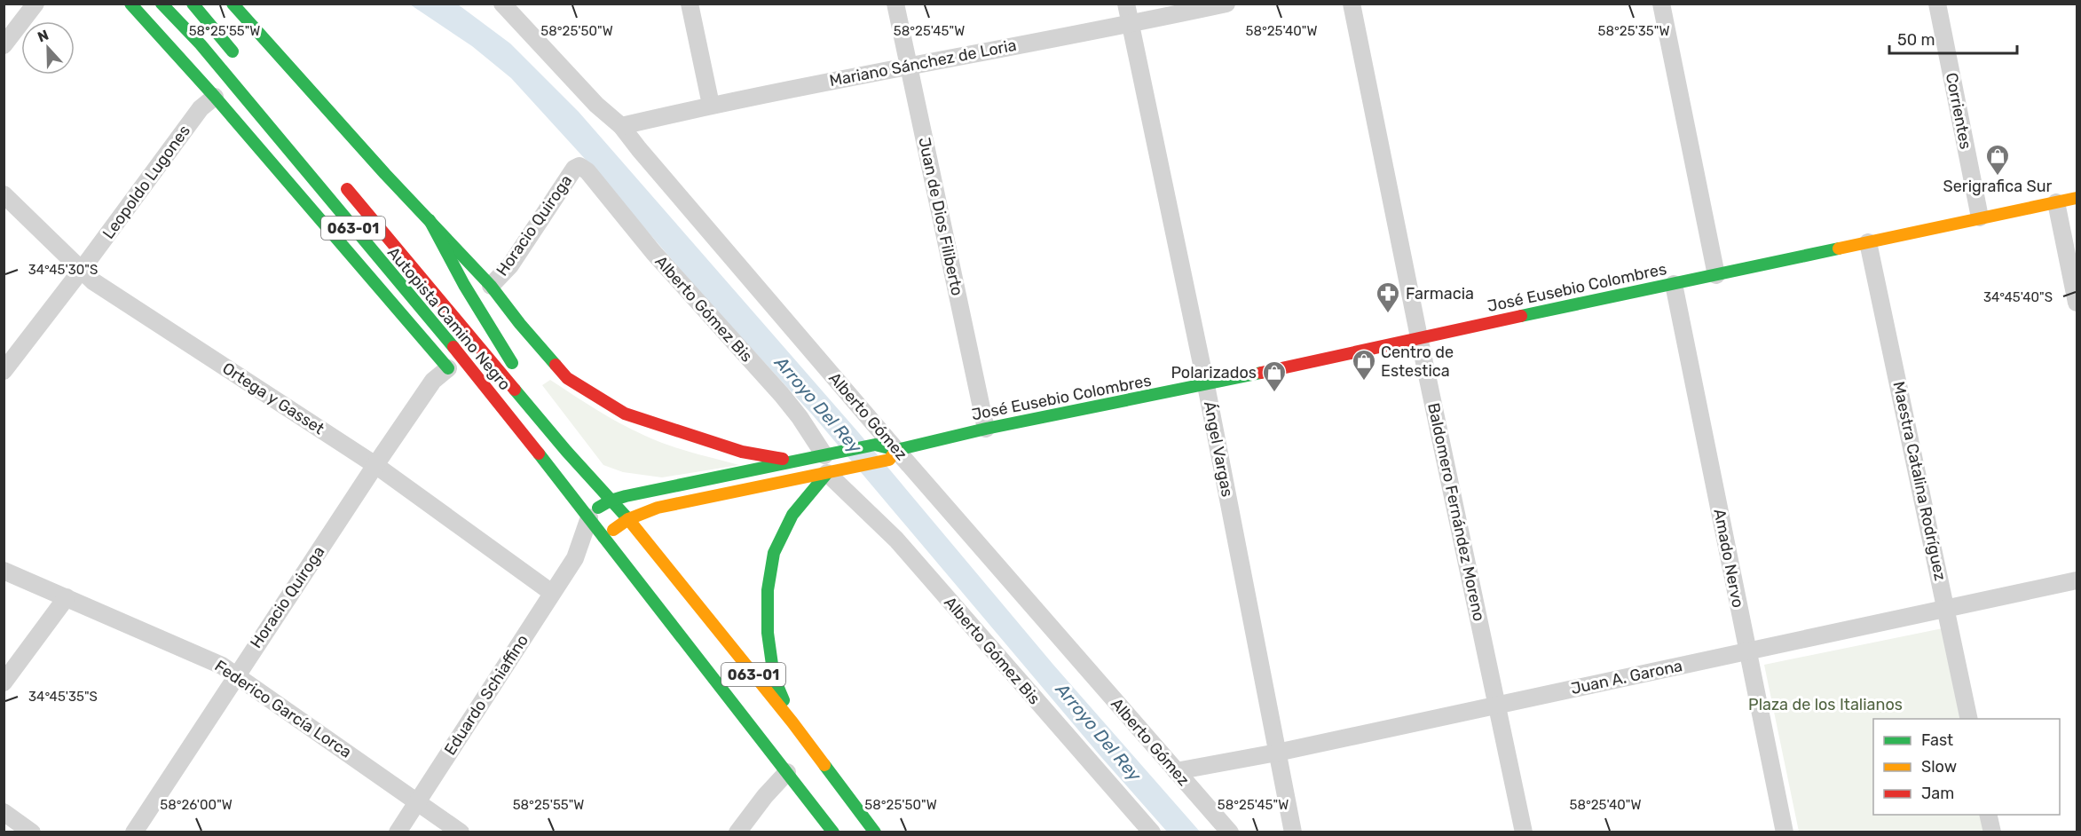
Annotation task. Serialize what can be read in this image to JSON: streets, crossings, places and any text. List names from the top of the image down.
{
  "streets": {
    "main road": ["063-01", "José Eusebio Colombres", "Autopista Camino Negro"],
    "street": [
      "Mariano Sánchez de Loria",
      "Corrientes",
      "Leopoldo Lugones",
      "Juan de Dios Filiberto",
      "Horacio Quiroga",
      "Alberto Gómez Bis",
      "Ortega y Gasset",
      "Alberto Gómez",
      "Ángel Vargas",
      "Maestra Catalina Rodríguez",
      "Baldomero Fernández Moreno",
      "Amado Nervo",
      "Juan A. Garona",
      "Eduardo Schiaffino",
      "Federico García Lorca"
    ]
  },
  "crossings": [
    ["Mariano Sánchez de Loria", "Juan de Dios Filiberto"],
    ["Mariano Sánchez de Loria", "Alberto Gómez"],
    ["Mariano Sánchez de Loria", "Ángel Vargas"],
    ["Corrientes", "José Eusebio Colombres"],
    ["Leopoldo Lugones", "Ortega y Gasset"],
    ["Juan de Dios Filiberto", "José Eusebio Colombres"],
    ["Horacio Quiroga", "Alberto Gómez Bis"],
    ["Horacio Quiroga", "Ortega y Gasset"],
    ["Horacio Quiroga", "Federico García Lorca"],
    ["063-01", "José Eusebio Colombres"],
    ["063-01", "Autopista Camino Negro"],
    ["063-01", "Eduardo Schiaffino"],
    ["José Eusebio Colombres", "Alberto Gómez Bis"],
    ["José Eusebio Colombres", "Autopista Camino Negro"],
    ["José Eusebio Colombres", "Alberto Gómez"],
    ["José Eusebio Colombres", "Ángel Vargas"],
    ["José Eusebio Colombres", "Maestra Catalina Rodríguez"],
    ["José Eusebio Colombres", "Baldomero Fernández Moreno"],
    ["José Eusebio Colombres", "Amado Nervo"],
    ["José Eusebio Colombres", "Eduardo Schiaffino"],
    ["Autopista Camino Negro", "Eduardo Schiaffino"],
    ["Ortega y Gasset", "Eduardo Schiaffino"],
    ["Alberto Gómez", "Juan A. Garona"],
    ["Ángel Vargas", "Juan A. Garona"],
    ["Maestra Catalina Rodríguez", "Juan A. Garona"],
    ["Baldomero Fernández Moreno", "Juan A. Garona"],
    ["Amado Nervo", "Juan A. Garona"],
    ["Eduardo Schiaffino", "Federico García Lorca"]
  ],
  "water": ["Arroyo Del Rey"],
  "parks": ["Plaza de los Italianos"],
  "places": {
    "shop": ["Serigrafica Sur", "Centro de Estestica", "Polarizados"],
    "pharmacy": ["Farmacia"]
  },
  "legend": ["Fast", "Slow", "Jam"],
  "scale_bar": "50 m",
  "north": "top",
  "coordinates": [
    "58°25'55\"W",
    "58°25'50\"W",
    "58°25'45\"W",
    "58°25'40\"W",
    "58°25'35\"W",
    "34°45'30\"S",
    "34°45'40\"S",
    "34°45'35\"S",
    "58°26'00\"W"
  ]
}
